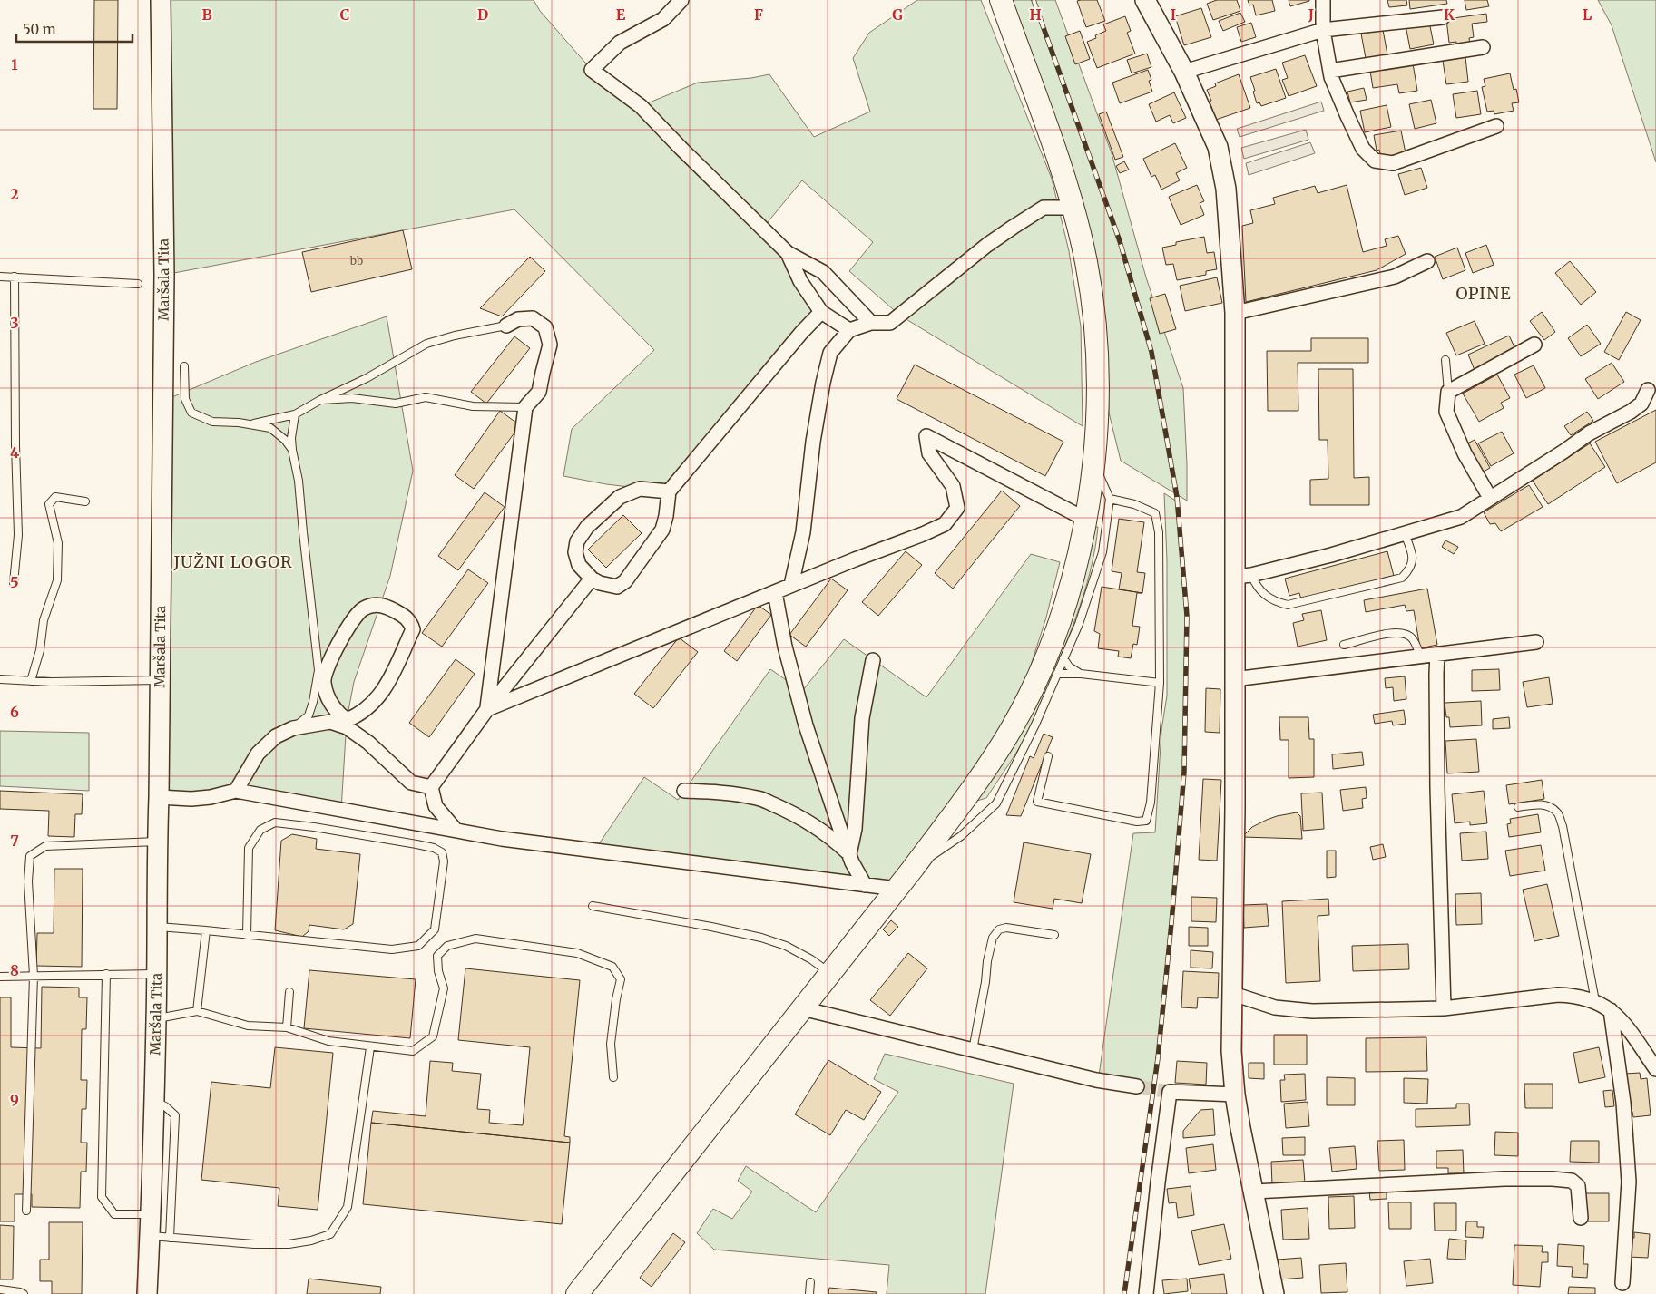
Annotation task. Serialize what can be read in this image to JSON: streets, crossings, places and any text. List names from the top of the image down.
{
  "streets": {
    "street": ["Maršala Tita"]
  },
  "districts": ["OPINE", "JUŽNI LOGOR"],
  "house_numbers": ["bb"],
  "scale_bar": "50 m",
  "grid": {
    "columns": [
      "B",
      "C",
      "D",
      "E",
      "F",
      "G",
      "H",
      "I",
      "J",
      "K",
      "L"
    ],
    "rows": [
      "1",
      "2",
      "3",
      "4",
      "5",
      "6",
      "7",
      "8",
      "9"
    ]
  }
}
